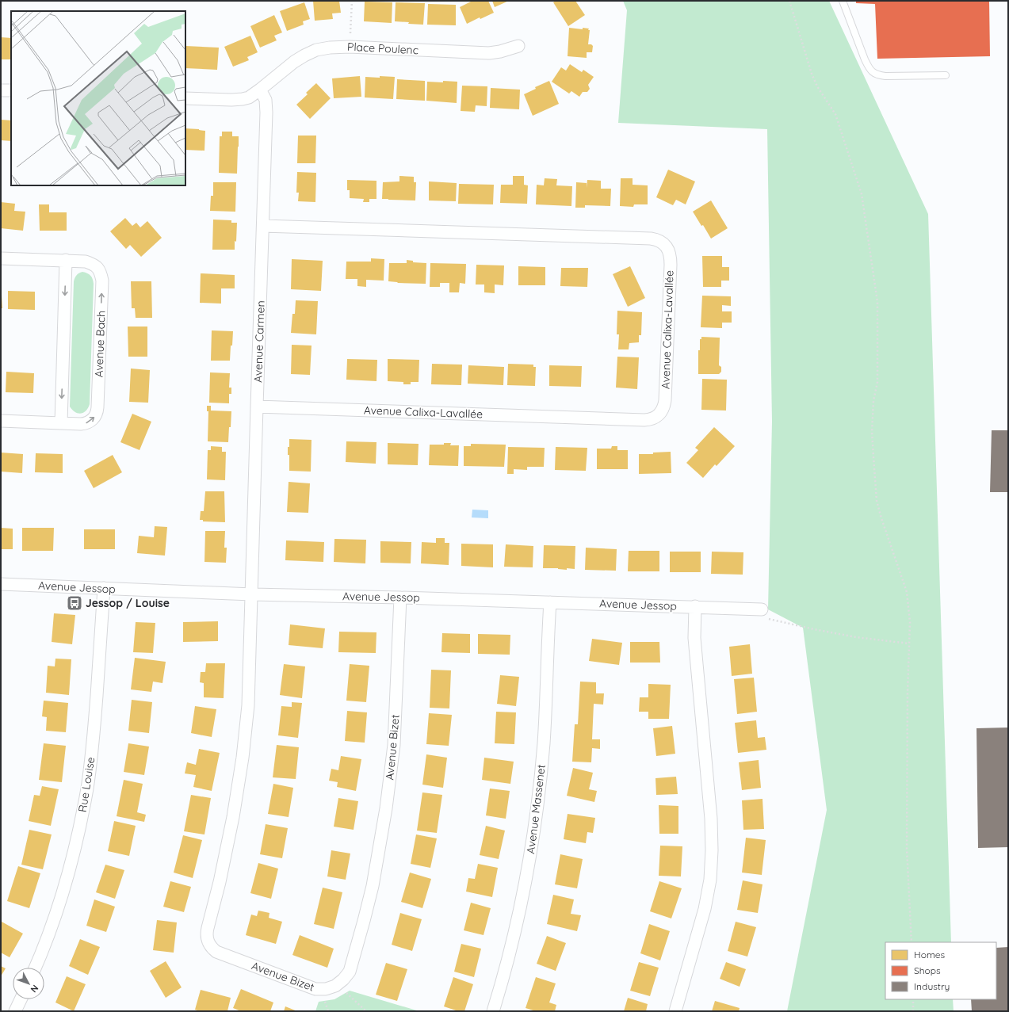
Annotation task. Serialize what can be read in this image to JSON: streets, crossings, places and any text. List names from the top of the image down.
{
  "streets": {
    "street": [
      "Place Poulenc",
      "Avenue Calixa-Lavallée",
      "Avenue Carmen",
      "Avenue Bach",
      "Avenue Jessop",
      "Avenue Bizet",
      "Rue Louise",
      "Avenue Massenet"
    ]
  },
  "crossings": [
    ["Place Poulenc", "Avenue Carmen"],
    ["Avenue Calixa-Lavallée", "Avenue Carmen"],
    ["Avenue Carmen", "Avenue Jessop"],
    ["Avenue Carmen", "Avenue Bizet"],
    ["Avenue Jessop", "Avenue Bizet"],
    ["Avenue Jessop", "Rue Louise"],
    ["Avenue Jessop", "Avenue Massenet"]
  ],
  "places": {
    "bus stop": ["Jessop / Louise"]
  },
  "legend": ["Homes", "Shops", "Industry"],
  "north": "bottom right"
}
